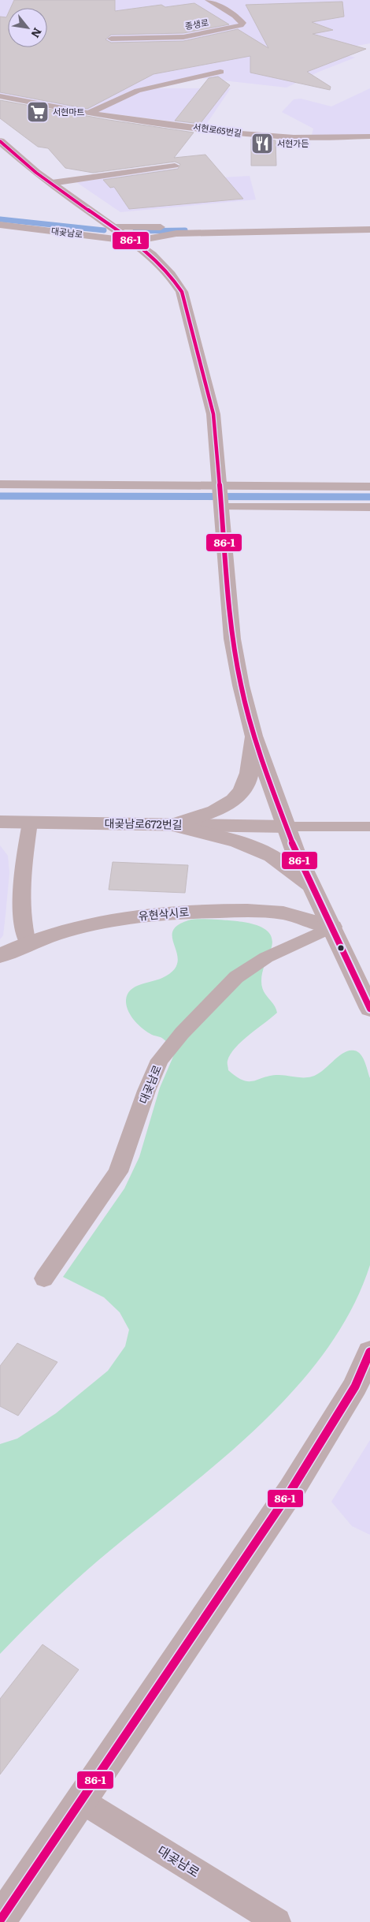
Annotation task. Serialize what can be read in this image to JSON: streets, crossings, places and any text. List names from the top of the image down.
{
  "streets": {
    "street": ["대곶남로672번길", "유현삭시로"],
    "lane": ["종생로", "서현로65번길", "대곶남로"]
  },
  "crossings": [
    ["대곶남로", "유현삭시로"]
  ],
  "places": {
    "supermarket": ["서현마트"],
    "restaurant": ["서현가든"]
  },
  "lines": ["transit line 86-1"],
  "north": "bottom right"
}
